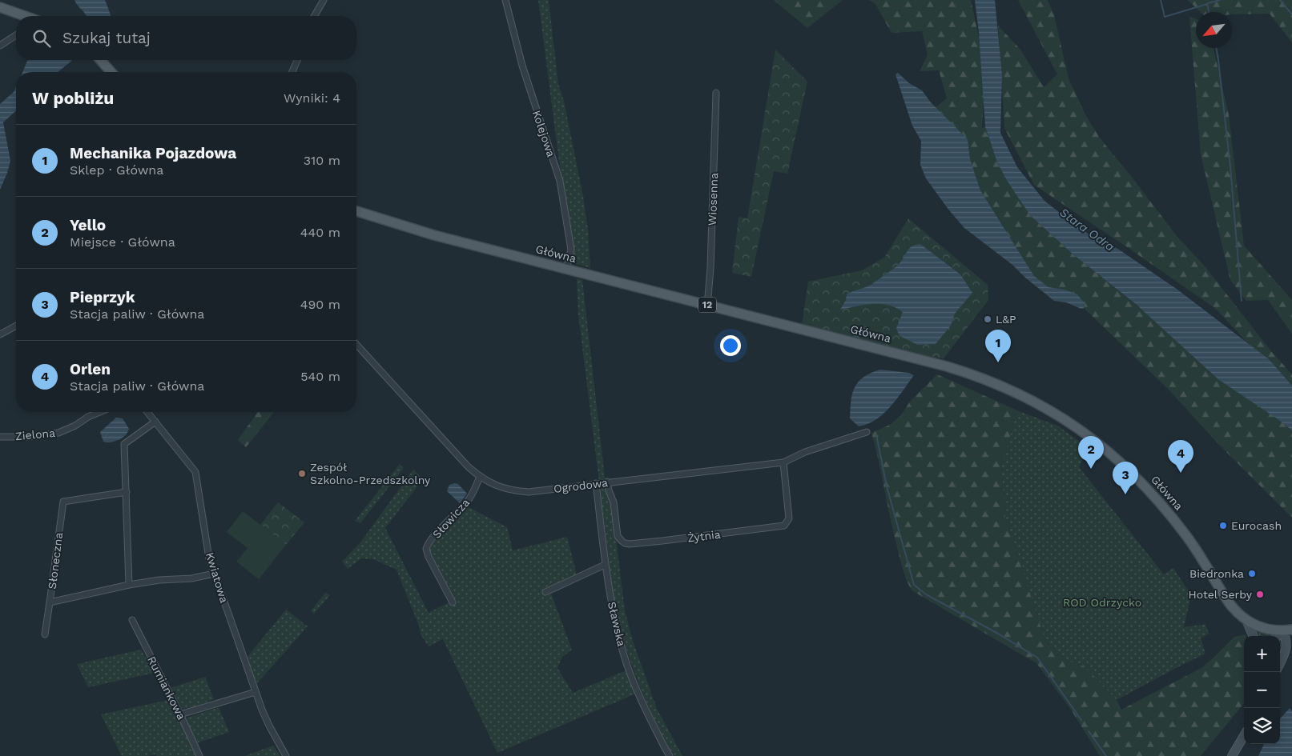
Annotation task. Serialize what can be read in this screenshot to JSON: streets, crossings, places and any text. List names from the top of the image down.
{
  "streets": {
    "main road": ["Główna", "12"],
    "street": [
      "Kolejowa",
      "Wiosenna",
      "Zielona",
      "Ogrodowa",
      "Słowicza",
      "Żytnia",
      "Słoneczna",
      "Kwiatowa",
      "Sławska",
      "Rumiankowa"
    ]
  },
  "crossings": [
    ["Kolejowa", "Główna"],
    ["Wiosenna", "Główna"],
    ["Ogrodowa", "Słowicza"],
    ["Ogrodowa", "Żytnia"],
    ["Ogrodowa", "Sławska"],
    ["Słoneczna", "Kwiatowa"]
  ],
  "water": ["Stara Odra"],
  "parks": ["ROD Odrzycko"],
  "places": [
    "L&P",
    "Zespół Szkolno-Przedszkolny",
    "Eurocash",
    "Biedronka",
    "Hotel Serby"
  ],
  "north": "bottom left",
  "page": {
    "search": "Szukaj tutaj",
    "heading": ["W pobliżu", "Wyniki: 4"],
    "list": [
      {
        "mark": "1",
        "name": "Mechanika Pojazdowa",
        "note": "Sklep · Główna",
        "value": "310 m"
      },
      {
        "mark": "2",
        "name": "Yello",
        "note": "Miejsce · Główna",
        "value": "440 m"
      },
      {
        "mark": "3",
        "name": "Pieprzyk",
        "note": "Stacja paliw · Główna",
        "value": "490 m"
      },
      {
        "mark": "4",
        "name": "Orlen",
        "note": "Stacja paliw · Główna",
        "value": "540 m"
      }
    ],
    "pins": [
      "1",
      "2",
      "4",
      "3"
    ],
    "map_buttons": ["+", "−"]
  }
}
